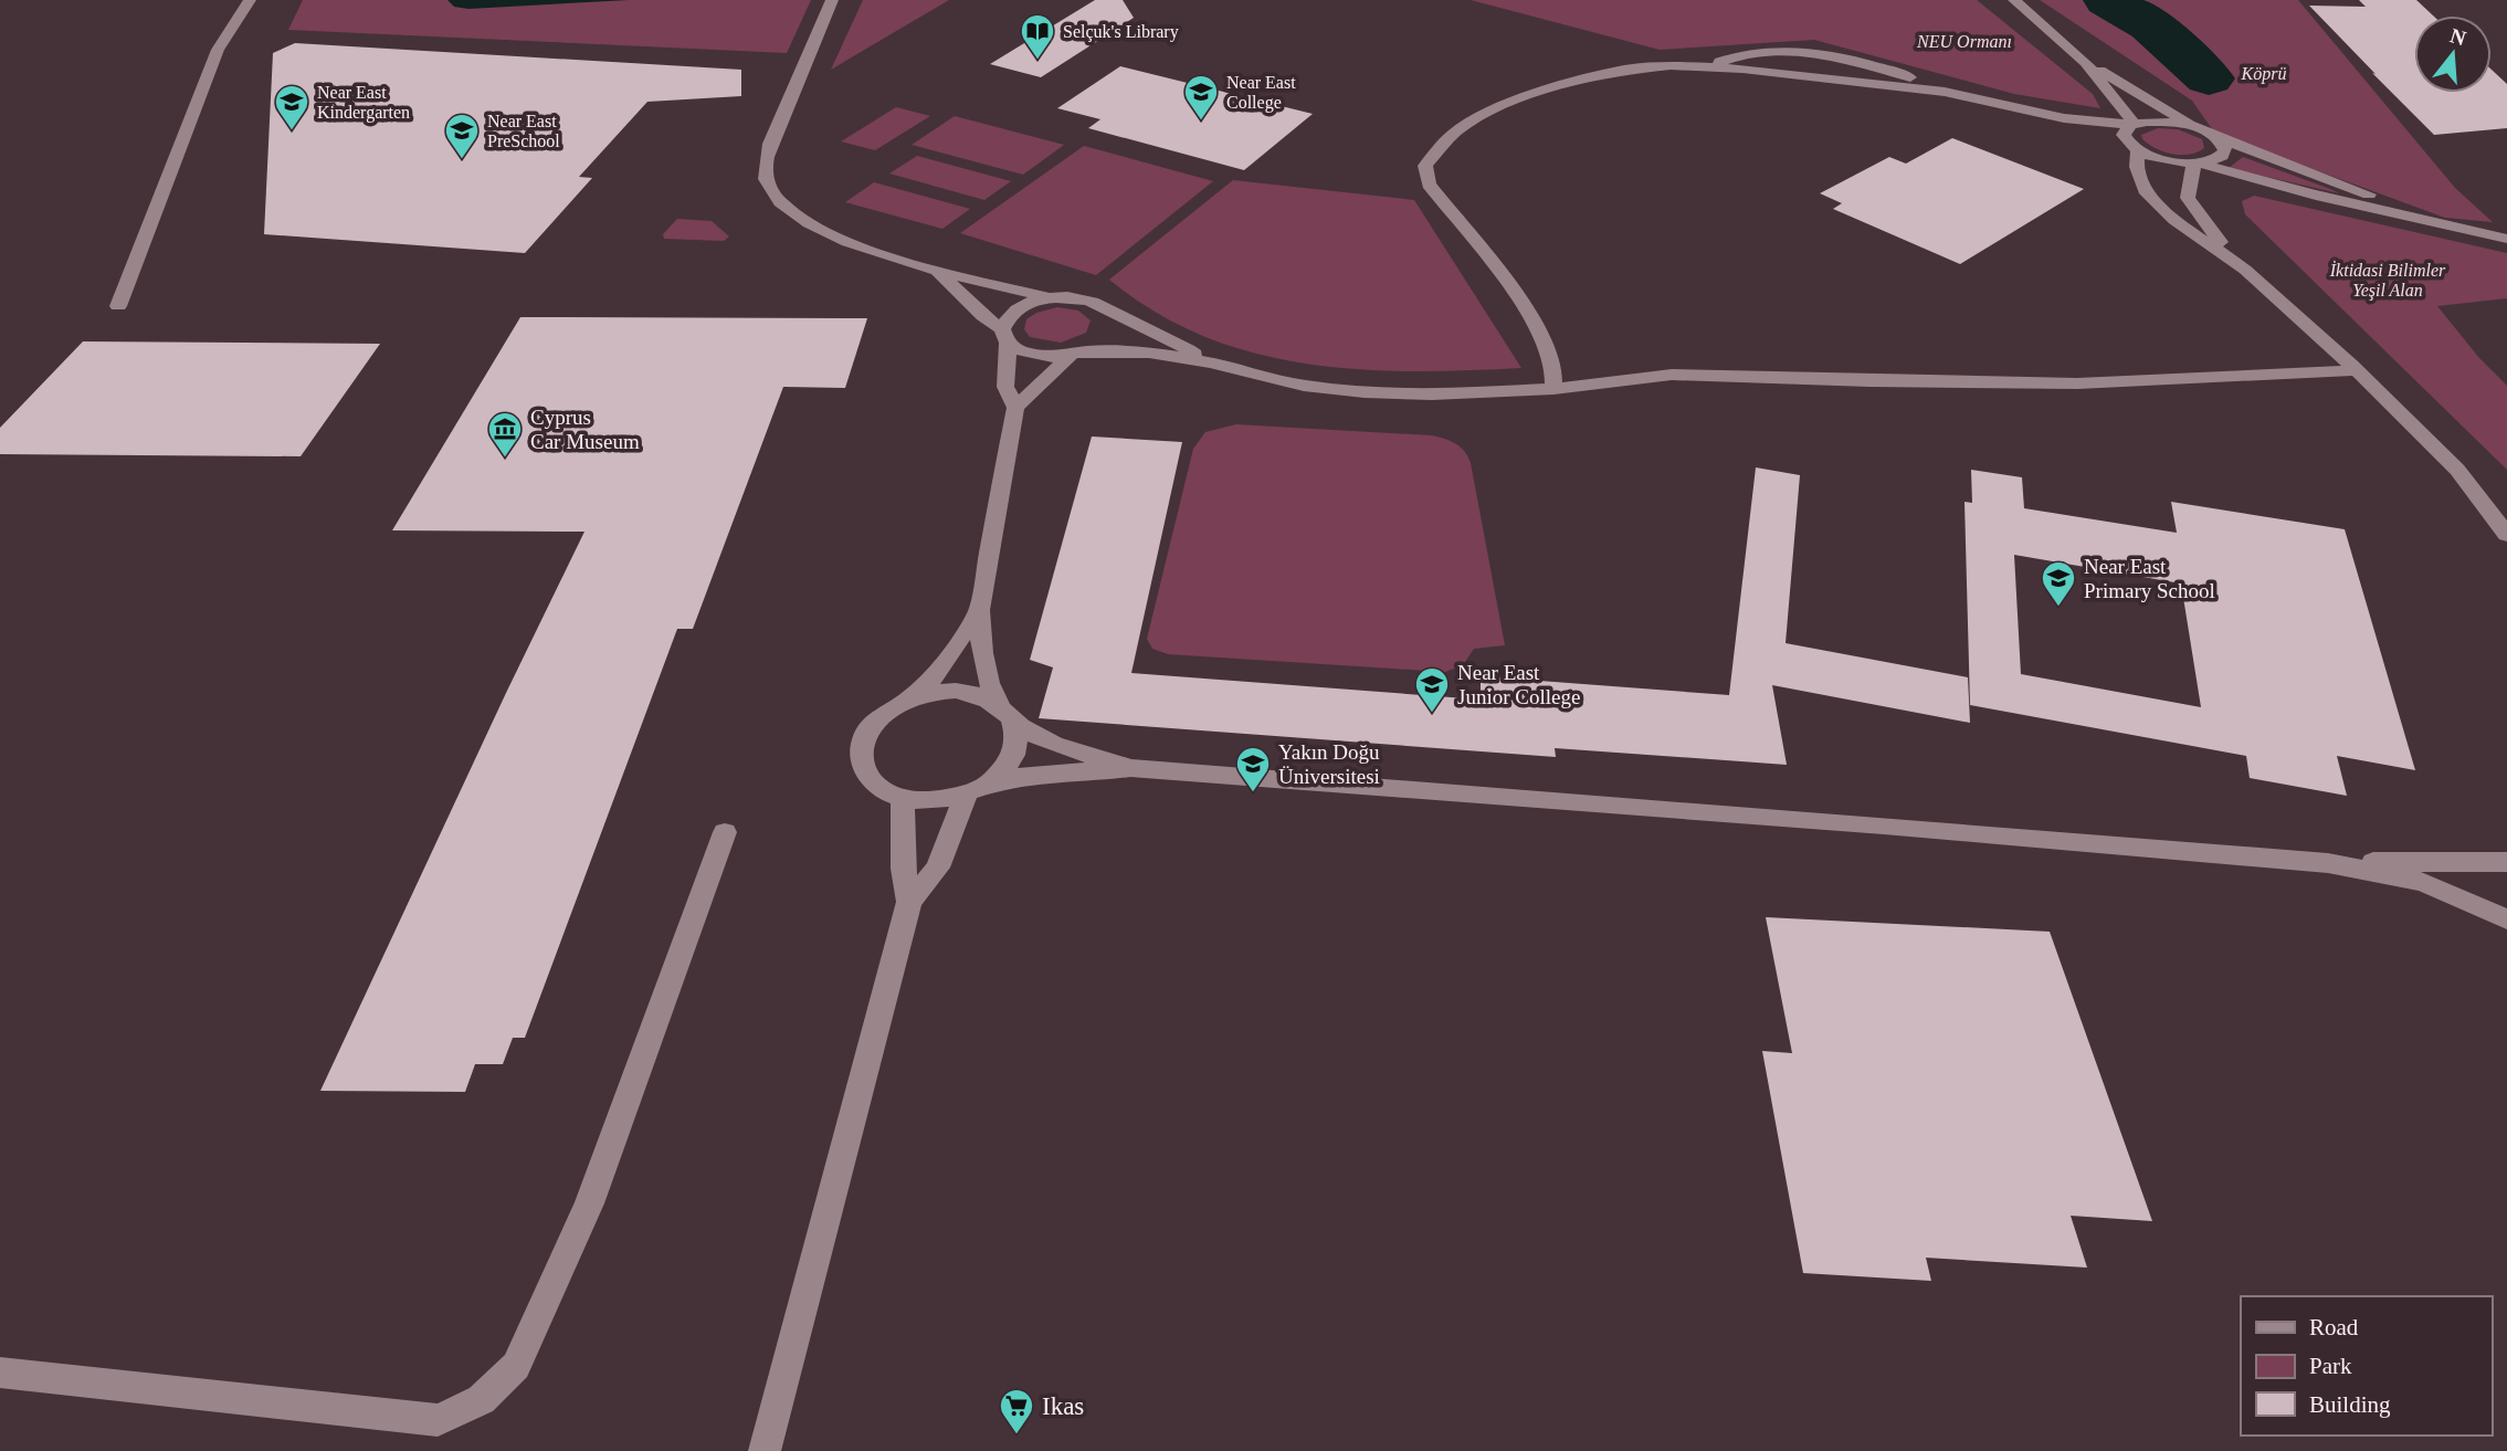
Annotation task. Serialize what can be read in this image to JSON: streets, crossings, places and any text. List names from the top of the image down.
{
  "parks": ["NEU Ormanı", "Köprü", "İktidasi Bilimler Yeşil Alan"],
  "places": {
    "library": ["Selçuk's Library"],
    "school or university": [
      "Near East College",
      "Near East Kindergarten",
      "Near East PreSchool",
      "Near East Primary School",
      "Near East Junior College",
      "Yakın Doğu Üniversitesi"
    ],
    "museum": ["Cyprus Car Museum"],
    "supermarket": ["Ikas"]
  },
  "legend": ["Road", "Park", "Building"],
  "north": "top"
}
